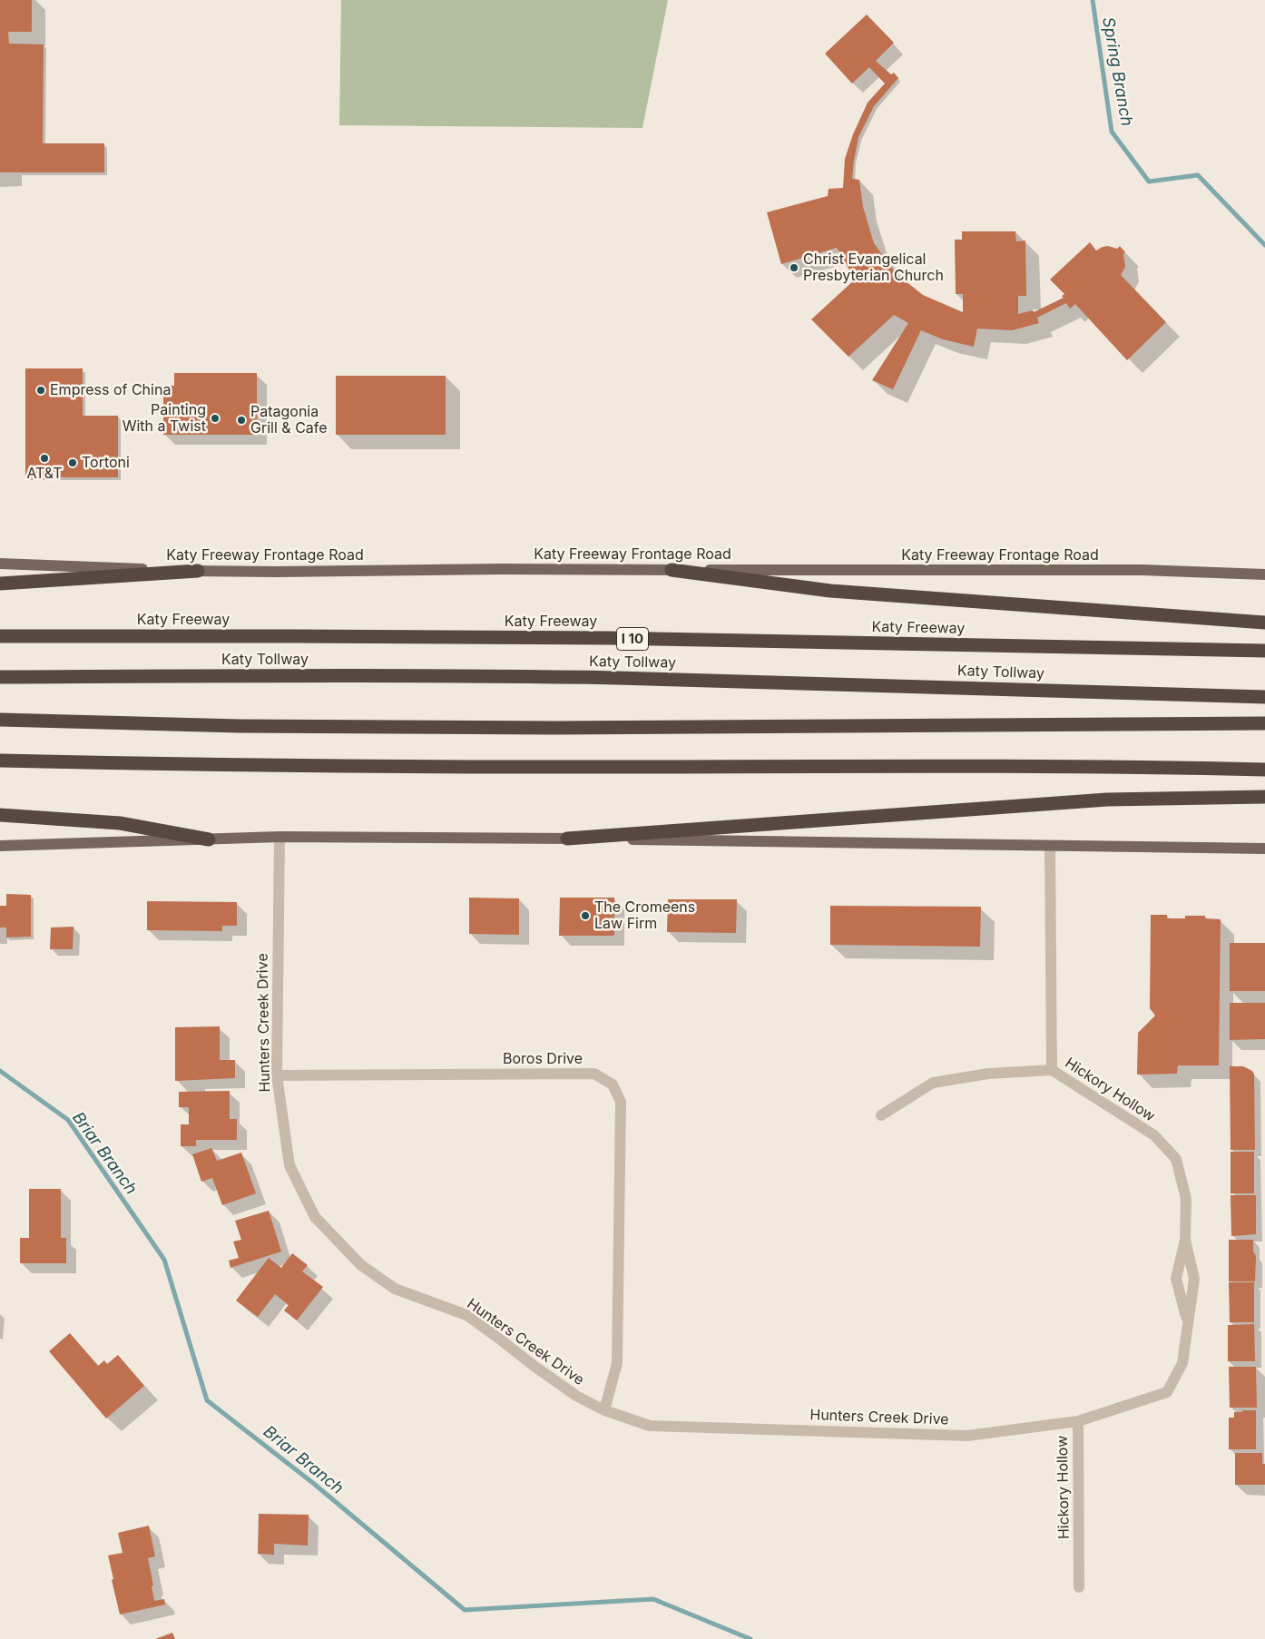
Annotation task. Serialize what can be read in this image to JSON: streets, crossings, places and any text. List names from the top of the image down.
{
  "streets": {
    "highway": ["Katy Freeway", "I 10", "Katy Tollway"],
    "main road": ["Katy Freeway Frontage Road"],
    "street": ["Hunters Creek Drive", "Boros Drive", "Hickory Hollow"]
  },
  "crossings": [
    ["Hunters Creek Drive", "Boros Drive"],
    ["Hunters Creek Drive", "Hickory Hollow"]
  ],
  "water": ["Spring Branch", "Briar Branch"],
  "places": [
    "Christ Evangelical Presbyterian Church",
    "Empress of China",
    "Painting With a Twist",
    "Patagonia Grill & Cafe",
    "AT&T",
    "Tortoni",
    "The Cromeens Law Firm"
  ]
}
